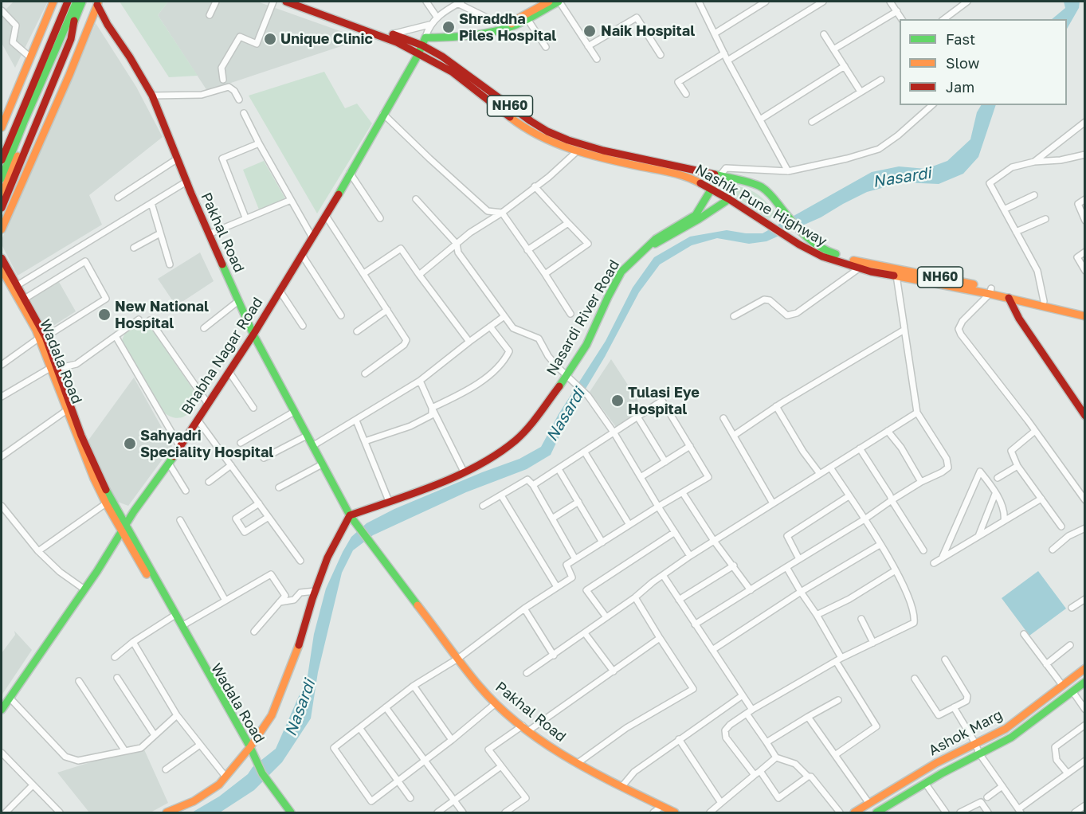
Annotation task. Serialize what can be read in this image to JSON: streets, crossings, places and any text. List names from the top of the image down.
{
  "streets": {
    "main road": [
      "NH60",
      "Nashik Pune Highway",
      "Pakhal Road",
      "Nasardi River Road",
      "Bhabha Nagar Road",
      "Wadala Road",
      "Ashok Marg"
    ]
  },
  "crossings": [
    ["NH60", "Nashik Pune Highway"],
    ["NH60", "Bhabha Nagar Road"],
    ["Nashik Pune Highway", "Bhabha Nagar Road"],
    ["Pakhal Road", "Nasardi River Road"],
    ["Pakhal Road", "Bhabha Nagar Road"],
    ["Bhabha Nagar Road", "Wadala Road"]
  ],
  "water": ["Nasardi"],
  "places": [
    "Shraddha Piles Hospital",
    "Naik Hospital",
    "Unique Clinic",
    "New National Hospital",
    "Tulasi Eye Hospital",
    "Sahyadri Speciality Hospital"
  ],
  "legend": ["Fast", "Slow", "Jam"]
}
